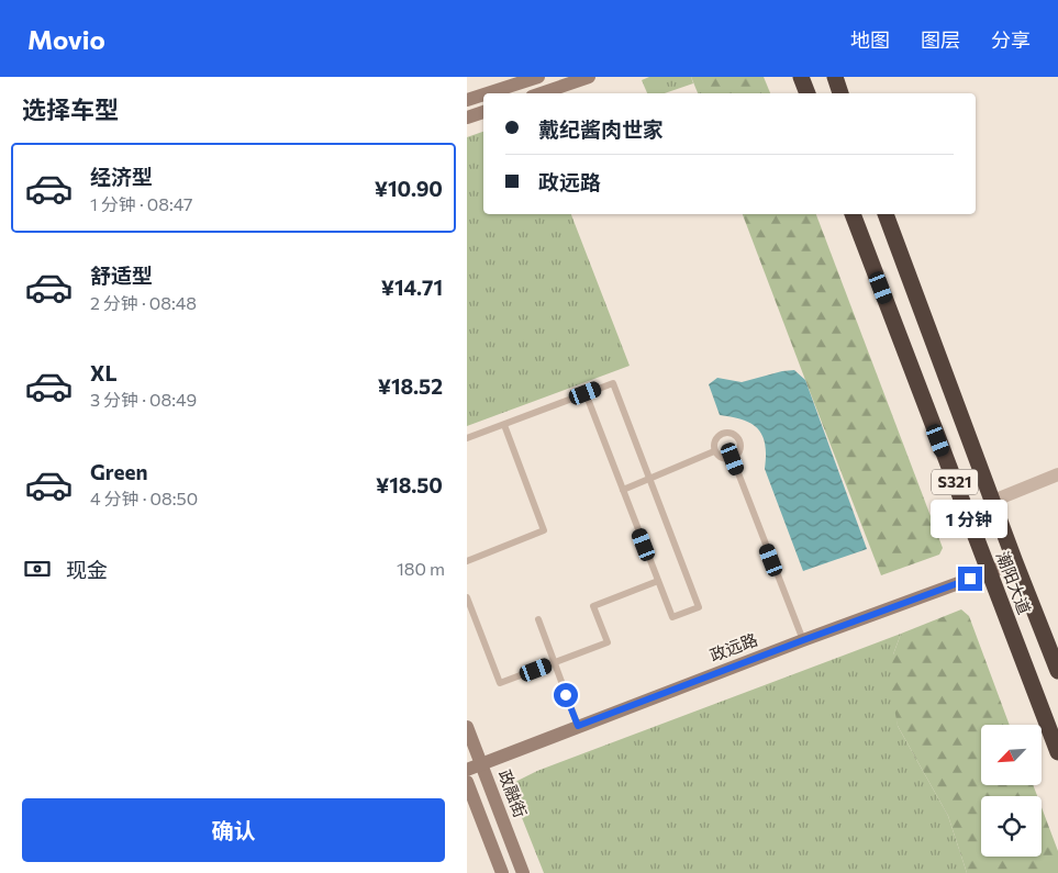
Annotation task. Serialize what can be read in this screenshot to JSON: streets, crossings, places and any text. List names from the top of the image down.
{
  "streets": {
    "highway": ["S321", "潮阳大道"],
    "street": ["政远路", "政融街"]
  },
  "crossings": [
    ["潮阳大道", "政远路"],
    ["政远路", "政融街"]
  ],
  "north": "bottom left",
  "page": {
    "header": "Movio",
    "nav": ["地图", "图层", "分享"],
    "heading": "选择车型",
    "banner": ["戴纪酱肉世家", "政远路"],
    "list": [
      {
        "name": "经济型",
        "note": "1 分钟 · 08:47",
        "value": "¥10.90"
      },
      {
        "name": "舒适型",
        "note": "2 分钟 · 08:48",
        "value": "¥14.71"
      },
      {
        "name": "XL",
        "note": "3 分钟 · 08:49",
        "value": "¥18.52"
      },
      {
        "name": "Green",
        "note": "4 分钟 · 08:50",
        "value": "¥18.50"
      }
    ],
    "bubble": "1 分钟",
    "pay": ["现金", "180 m"],
    "buttons": "确认"
  }
}
